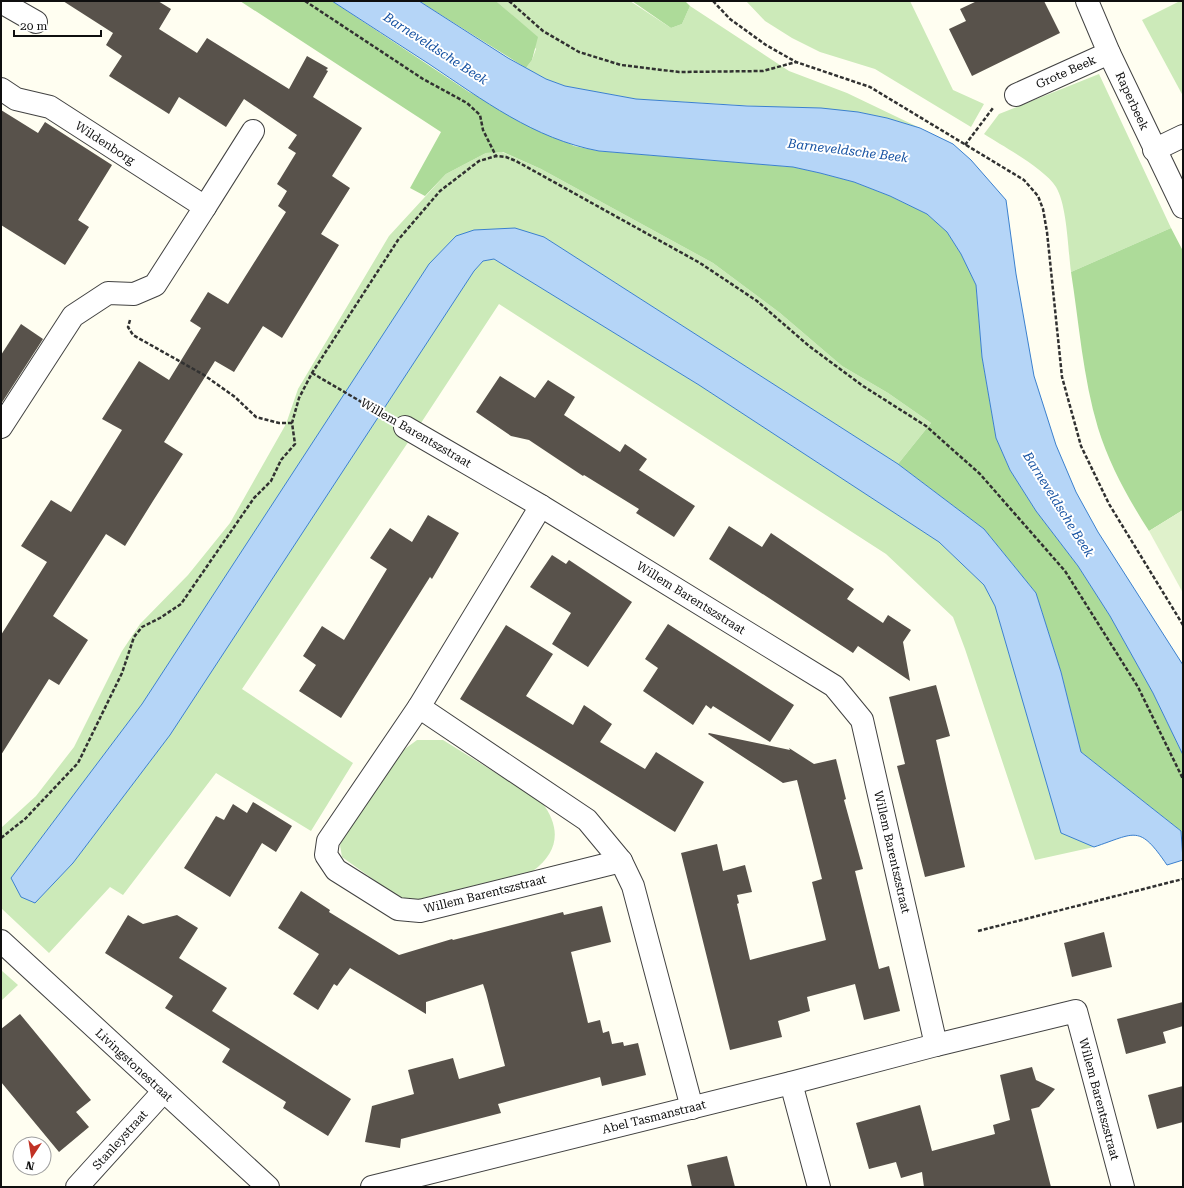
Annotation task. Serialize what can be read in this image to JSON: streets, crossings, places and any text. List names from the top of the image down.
{
  "streets": {
    "street": [
      "Grote Beek",
      "Raperbeek",
      "Wildenborg",
      "Willem Barentszstraat",
      "Livingstonestraat",
      "Abel Tasmanstraat",
      "Stanleystraat"
    ]
  },
  "crossings": [
    ["Grote Beek", "Raperbeek"],
    ["Willem Barentszstraat", "Abel Tasmanstraat"],
    ["Livingstonestraat", "Stanleystraat"]
  ],
  "water": ["Barneveldsche Beek"],
  "scale_bar": "20 m",
  "north": "bottom"
}
